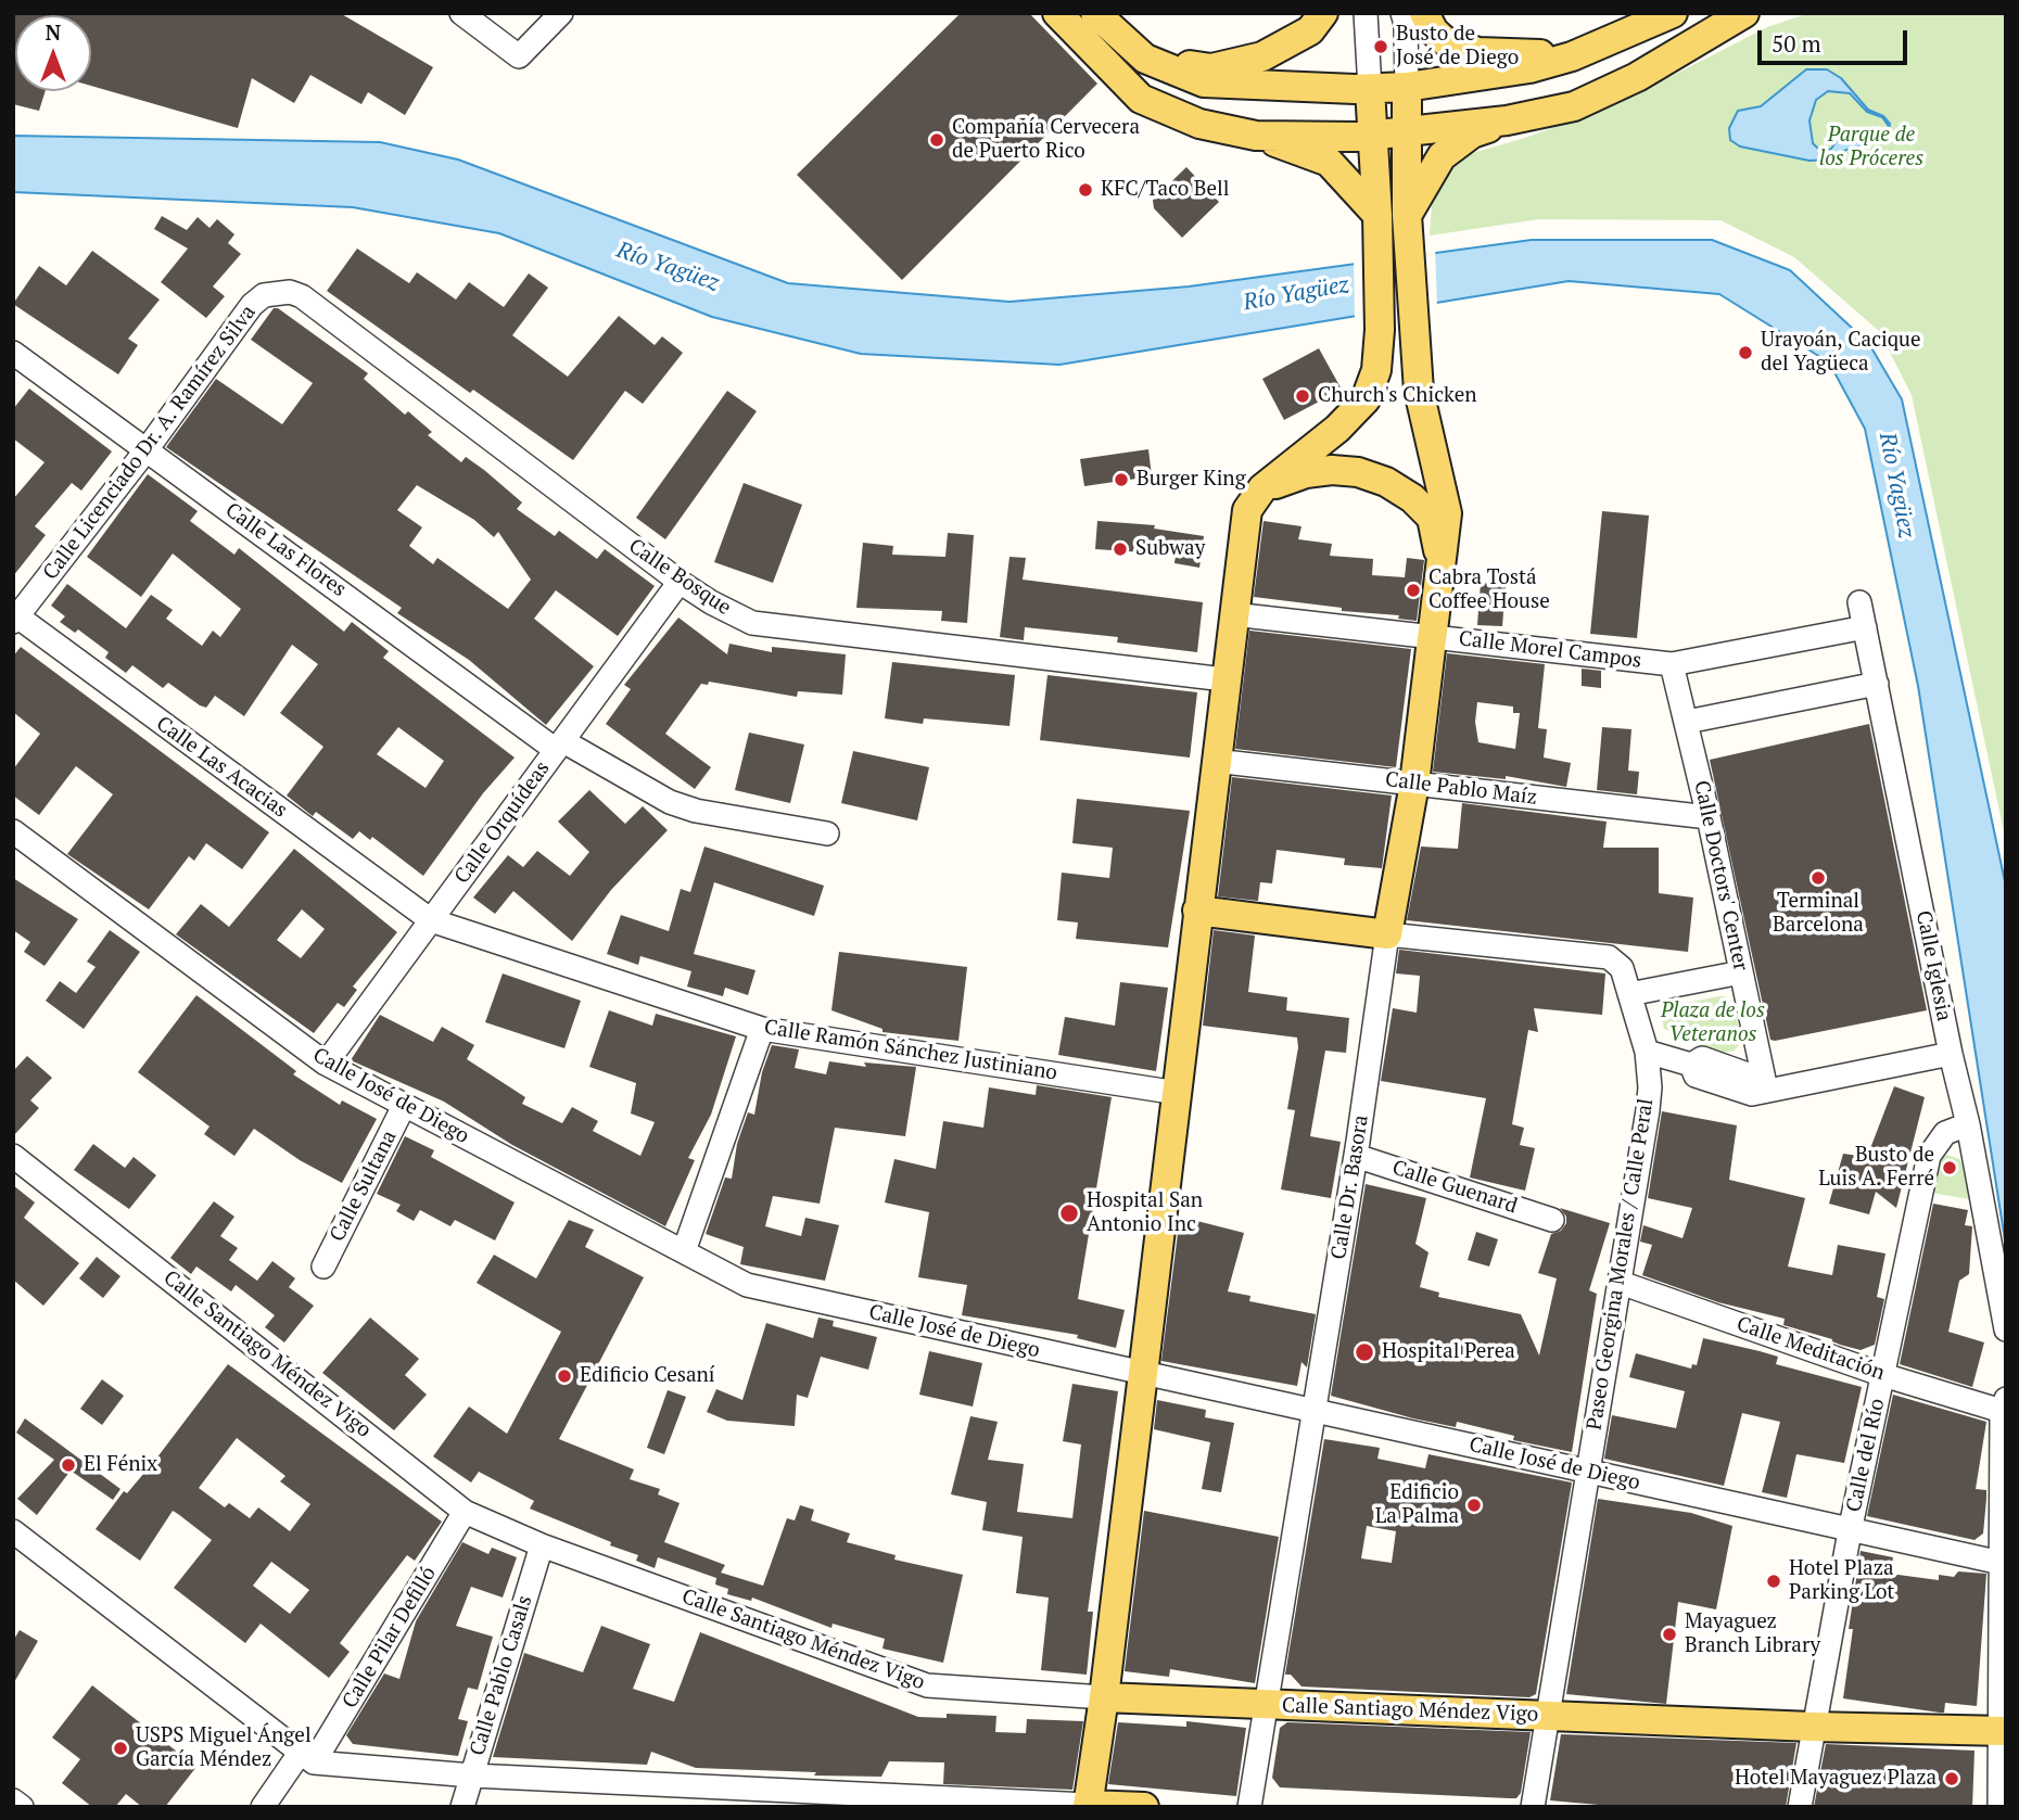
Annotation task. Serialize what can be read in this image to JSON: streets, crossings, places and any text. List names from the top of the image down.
{
  "streets": {
    "main road": ["Calle Dr. Basora", "Calle Santiago Méndez Vigo"],
    "street": [
      "Calle Licenciado Dr. A. Ramírez Silva",
      "Calle Las Flores",
      "Calle Bosque",
      "Calle Morel Campos",
      "Calle Las Acacias",
      "Calle Pablo Maíz",
      "Calle Orquídeas",
      "Calle Doctors' Center",
      "Calle Iglesia",
      "Calle Ramón Sánchez Justiniano",
      "Calle José de Diego",
      "Calle Sultana",
      "Calle Guenard",
      "Paseo Georgina Morales / Calle Peral",
      "Calle Meditación",
      "Calle del Río",
      "Calle Pilar Defilló",
      "Calle Pablo Casals"
    ]
  },
  "crossings": [
    ["Calle Licenciado Dr. A. Ramírez Silva", "Calle Las Flores"],
    ["Calle Licenciado Dr. A. Ramírez Silva", "Calle Bosque"],
    ["Calle Licenciado Dr. A. Ramírez Silva", "Calle Las Acacias"],
    ["Calle Las Flores", "Calle Orquídeas"],
    ["Calle Bosque", "Calle Orquídeas"],
    ["Calle Morel Campos", "Calle Doctors' Center"],
    ["Calle Morel Campos", "Calle Iglesia"],
    ["Calle Morel Campos", "Calle Dr. Basora"],
    ["Calle Las Acacias", "Calle Orquídeas"],
    ["Calle Las Acacias", "Calle Ramón Sánchez Justiniano"],
    ["Calle Pablo Maíz", "Calle Doctors' Center"],
    ["Calle Pablo Maíz", "Calle Dr. Basora"],
    ["Calle Orquídeas", "Calle Ramón Sánchez Justiniano"],
    ["Calle Orquídeas", "Calle José de Diego"],
    ["Calle Iglesia", "Calle del Río"],
    ["Calle José de Diego", "Calle Sultana"],
    ["Calle José de Diego", "Calle Dr. Basora"],
    ["Calle José de Diego", "Paseo Georgina Morales / Calle Peral"],
    ["Calle José de Diego", "Calle del Río"],
    ["Calle Dr. Basora", "Calle Guenard"],
    ["Calle Dr. Basora", "Paseo Georgina Morales / Calle Peral"],
    ["Calle Dr. Basora", "Calle Santiago Méndez Vigo"],
    ["Paseo Georgina Morales / Calle Peral", "Calle Meditación"],
    ["Paseo Georgina Morales / Calle Peral", "Calle Santiago Méndez Vigo"],
    ["Calle Meditación", "Calle del Río"],
    ["Calle Santiago Méndez Vigo", "Calle del Río"],
    ["Calle Santiago Méndez Vigo", "Calle Pilar Defilló"],
    ["Calle Santiago Méndez Vigo", "Calle Pablo Casals"]
  ],
  "water": ["Río Yagüez"],
  "parks": ["Parque de los Próceres", "Plaza de los Veteranos"],
  "places": [
    "Busto de José de Diego",
    "Compañía Cervecera de Puerto Rico",
    "KFC/Taco Bell",
    "Urayoán, Cacique del Yagüeca",
    "Church's Chicken",
    "Burger King",
    "Subway",
    "Cabra Tostá Coffee House",
    "Terminal Barcelona",
    "Busto de Luis A. Ferré",
    "Hospital San Antonio Inc",
    "Hospital Perea",
    "Edificio Cesaní",
    "El Fénix",
    "Edificio La Palma",
    "Hotel Plaza Parking Lot",
    "Mayaguez Branch Library",
    "USPS Miguel Ángel García Méndez",
    "Hotel Mayaguez Plaza"
  ],
  "scale_bar": "50 m",
  "north": "top"
}
